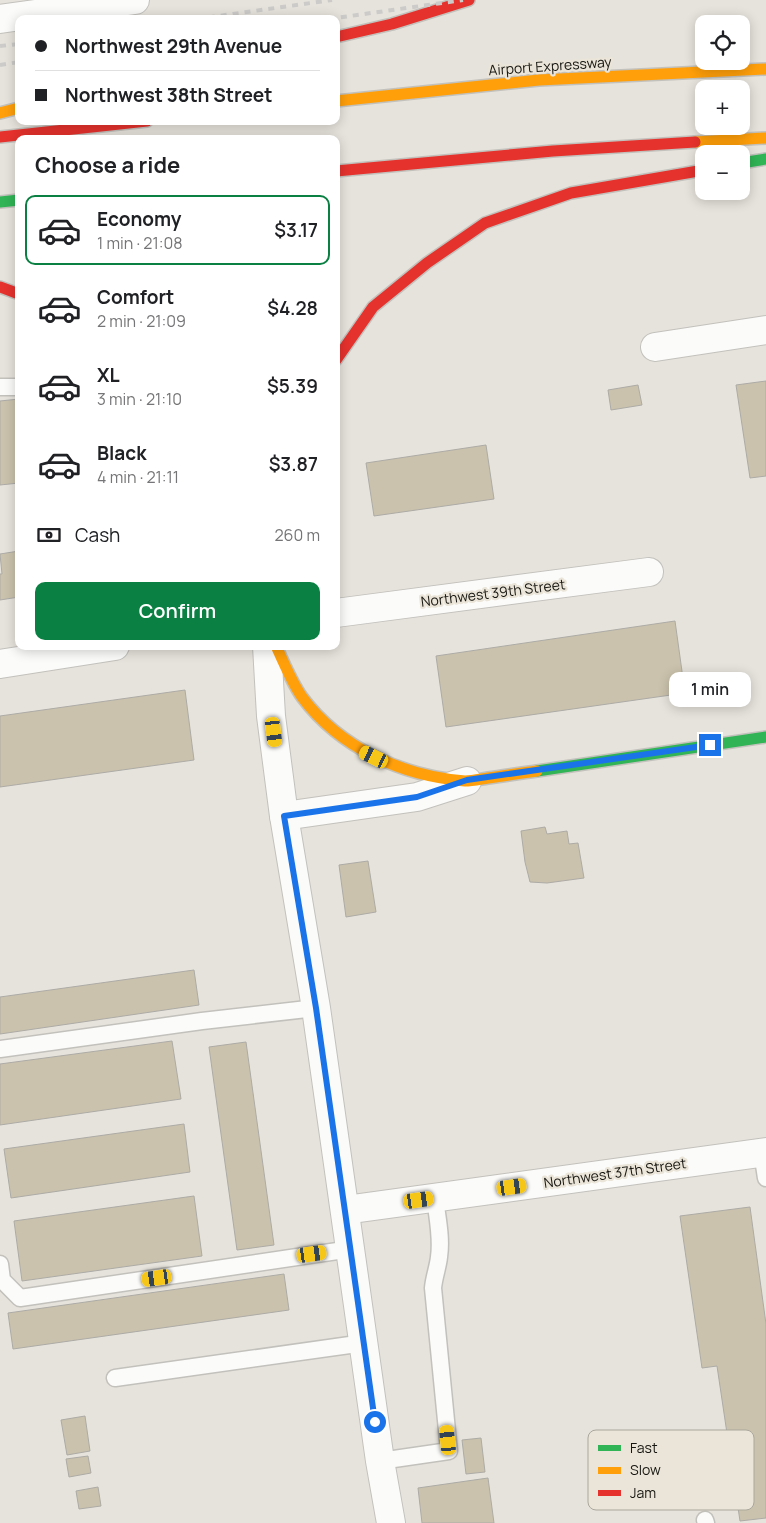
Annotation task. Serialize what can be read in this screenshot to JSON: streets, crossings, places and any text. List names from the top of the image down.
{
  "streets": {
    "main road": ["Airport Expressway"],
    "street": ["Northwest 39th Street", "Northwest 37th Street"]
  },
  "legend": ["Fast", "Slow", "Jam"],
  "page": {
    "map_buttons": ["+", "−"],
    "banner": ["Northwest 29th Avenue", "Northwest 38th Street"],
    "heading": "Choose a ride",
    "list": [
      {
        "name": "Economy",
        "note": "1 min · 21:08",
        "value": "$3.17"
      },
      {
        "name": "Comfort",
        "note": "2 min · 21:09",
        "value": "$4.28"
      },
      {
        "name": "XL",
        "note": "3 min · 21:10",
        "value": "$5.39"
      },
      {
        "name": "Black",
        "note": "4 min · 21:11",
        "value": "$3.87"
      }
    ],
    "pay": ["Cash", "260 m"],
    "buttons": "Confirm",
    "bubble": "1 min"
  }
}
